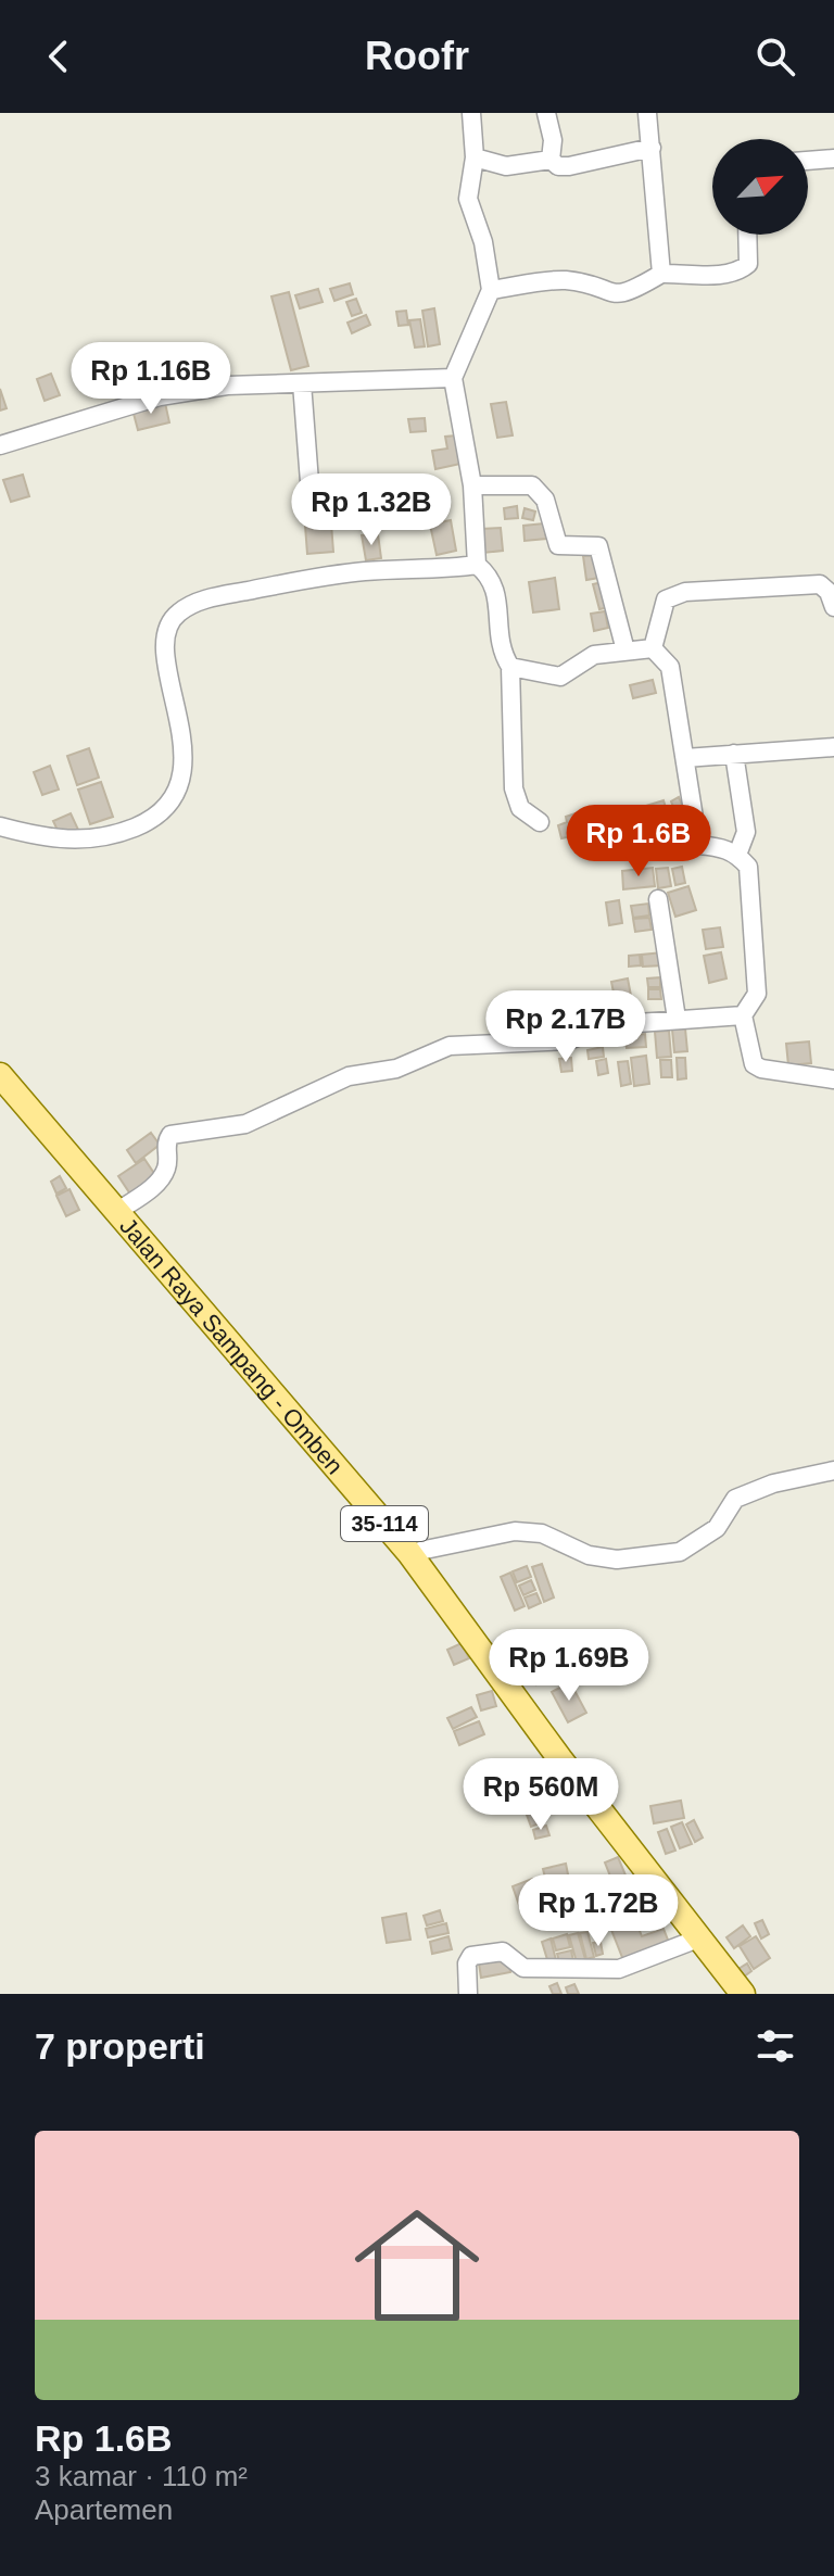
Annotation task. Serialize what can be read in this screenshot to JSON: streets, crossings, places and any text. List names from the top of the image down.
{
  "streets": {
    "main road": ["Jalan Raya Sampang - Omben", "35-114"]
  },
  "north": "top right",
  "page": {
    "header": "Roofr",
    "price": [
      "Rp 1.16B",
      "Rp 1.32B",
      "Rp 1.6B",
      "Rp 2.17B",
      "Rp 1.69B",
      "Rp 560M",
      "Rp 1.72B"
    ],
    "heading": "7 properti",
    "list": [
      {
        "name": "Rp 1.6B",
        "note": "3 kamar · 110 m² · Apartemen"
      }
    ]
  }
}
